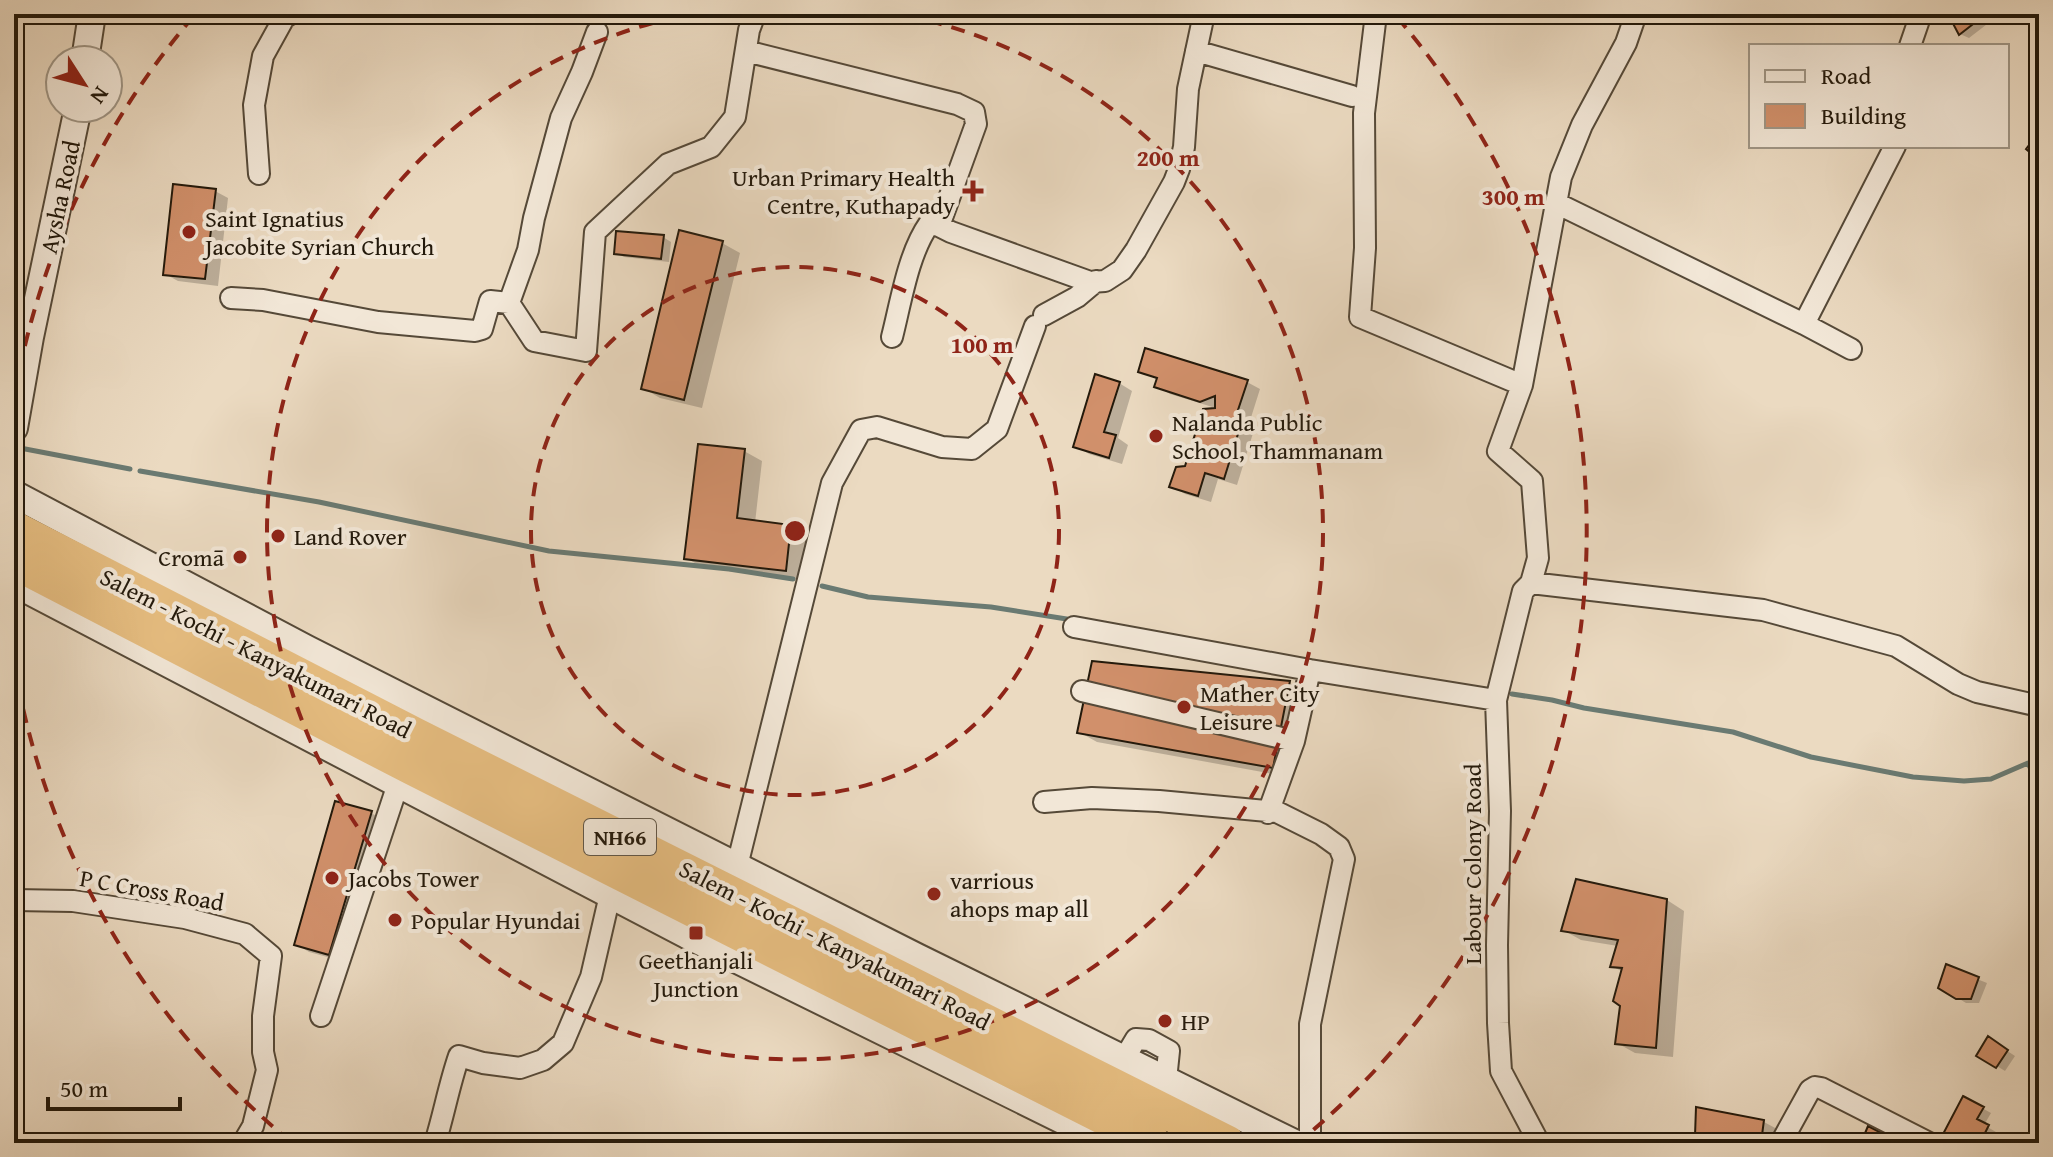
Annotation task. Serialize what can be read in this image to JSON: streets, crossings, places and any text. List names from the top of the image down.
{
  "streets": {
    "highway": ["Salem - Kochi - Kanyakumari Road", "NH66"],
    "street": ["Aysha Road", "Labour Colony Road", "P C Cross Road"]
  },
  "places": {
    "health": ["Urban Primary Health Centre, Kuthapady"],
    "other": [
      "Saint Ignatius Jacobite Syrian Church",
      "Nalanda Public School, Thammanam",
      "Land Rover",
      "Cromā",
      "Mather City Leisure",
      "Jacobs Tower",
      "varrious ahops map all",
      "Popular Hyundai",
      "HP"
    ],
    "transit": ["Geethanjali Junction"]
  },
  "legend": ["Road", "Building"],
  "scale_bar": "50 m",
  "north": "bottom right",
  "rings": ["200 m", "300 m", "100 m"]
}
